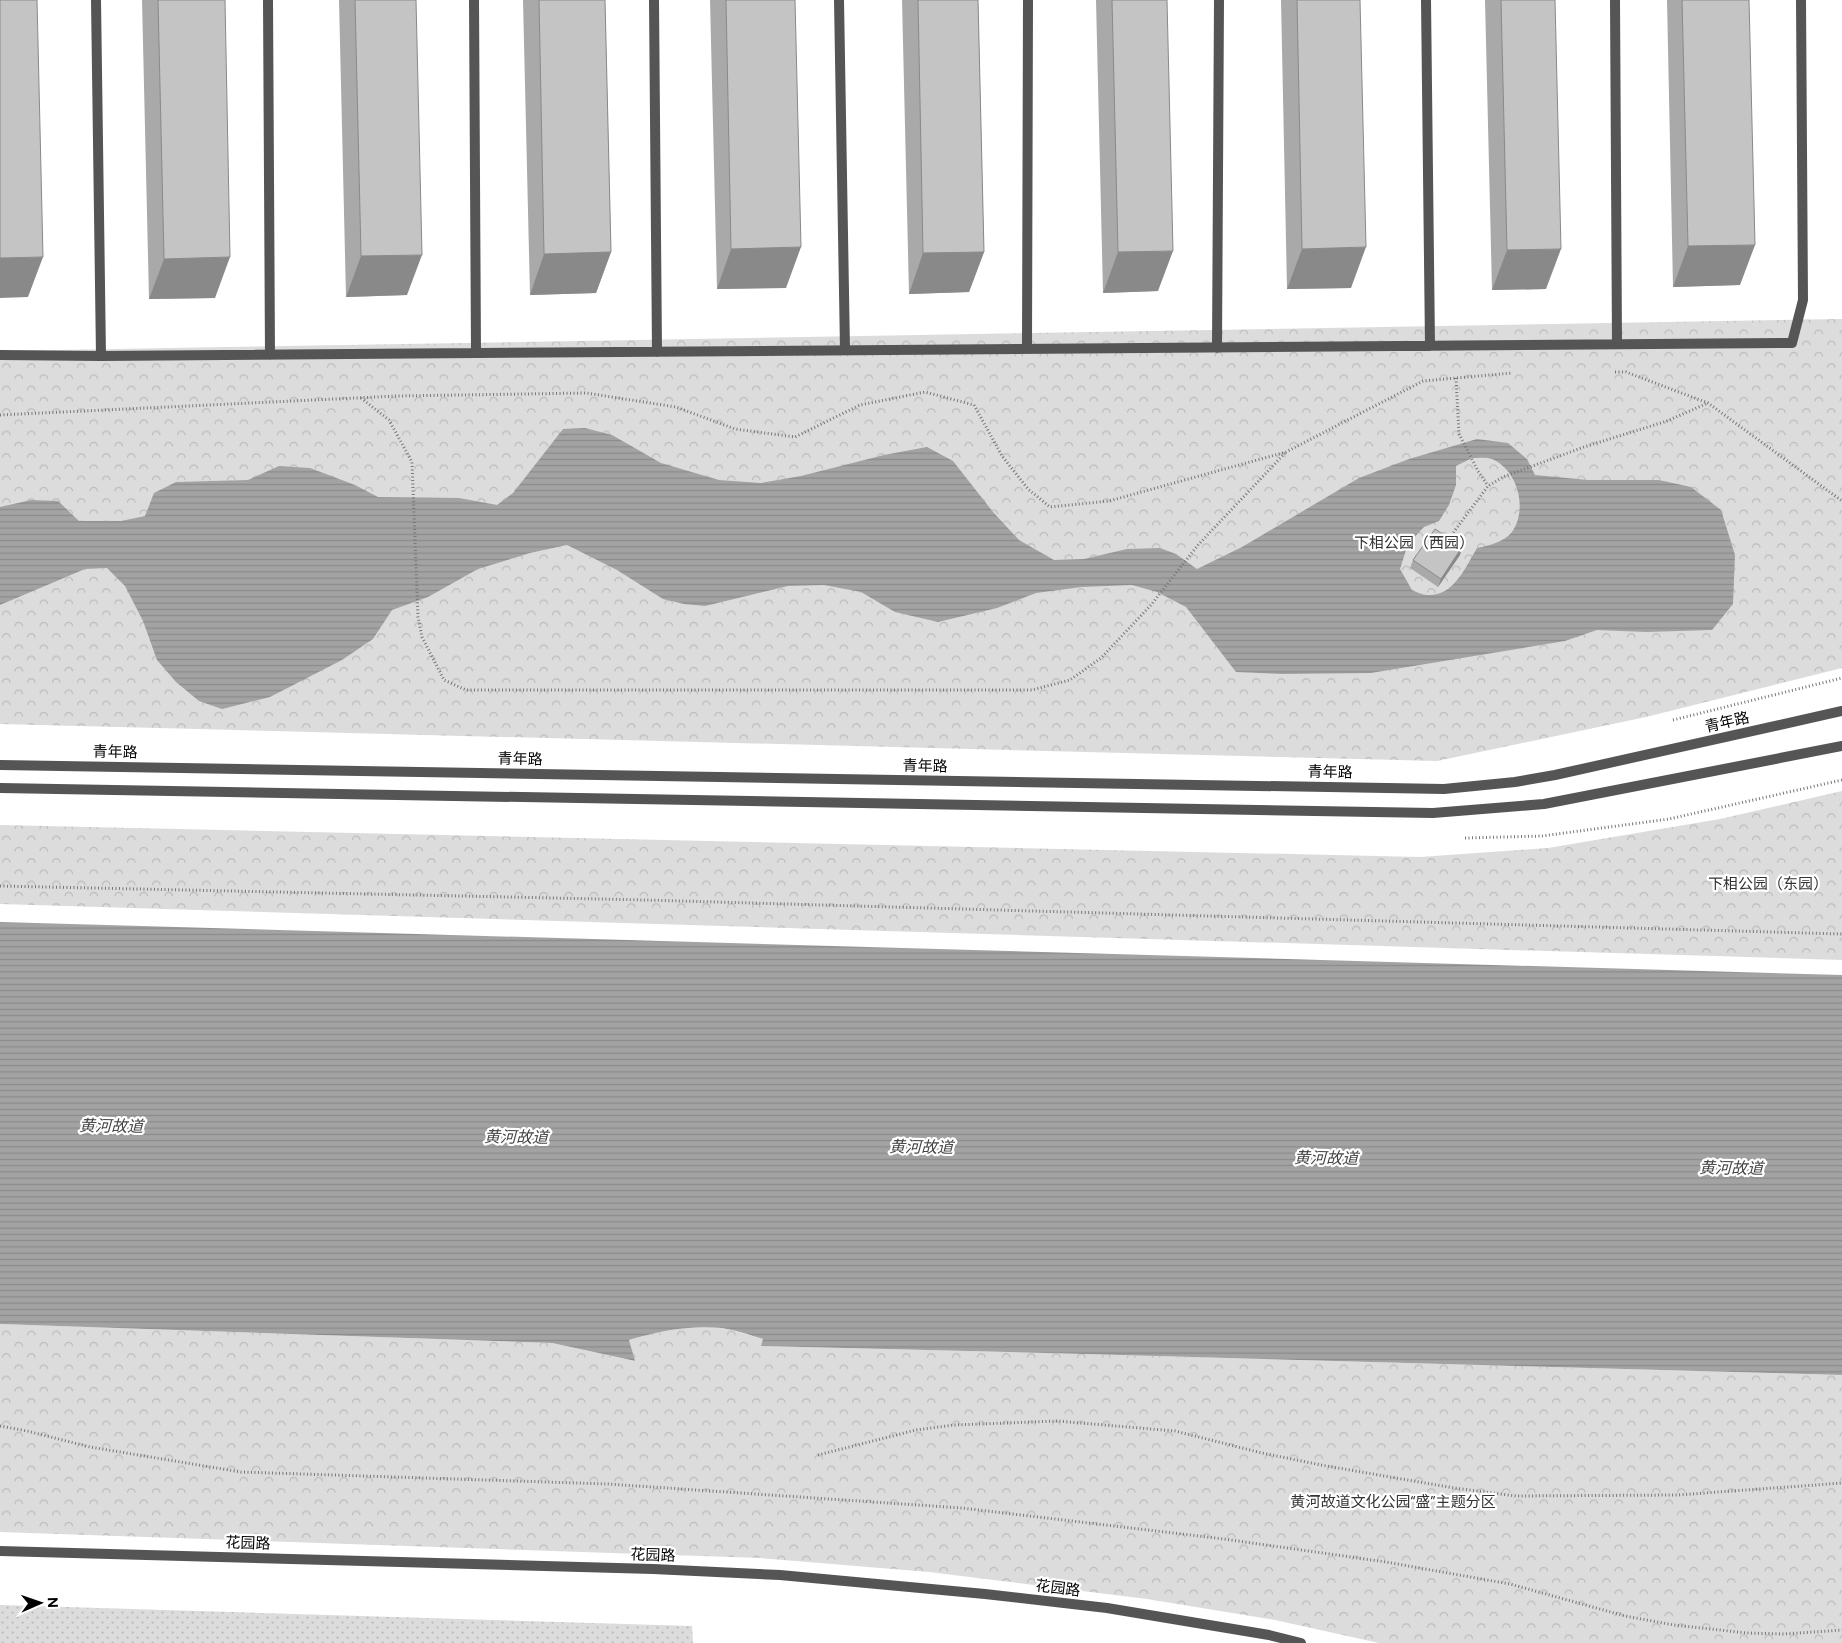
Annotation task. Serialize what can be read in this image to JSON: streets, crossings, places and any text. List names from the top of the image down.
{
  "streets": {
    "street": ["青年路", "花园路"]
  },
  "water": ["黄河故道"],
  "parks": ["下相公园（西园）", "下相公园（东园）", "黄河故道文化公园“盛”主题分区"],
  "north": "right"
}
